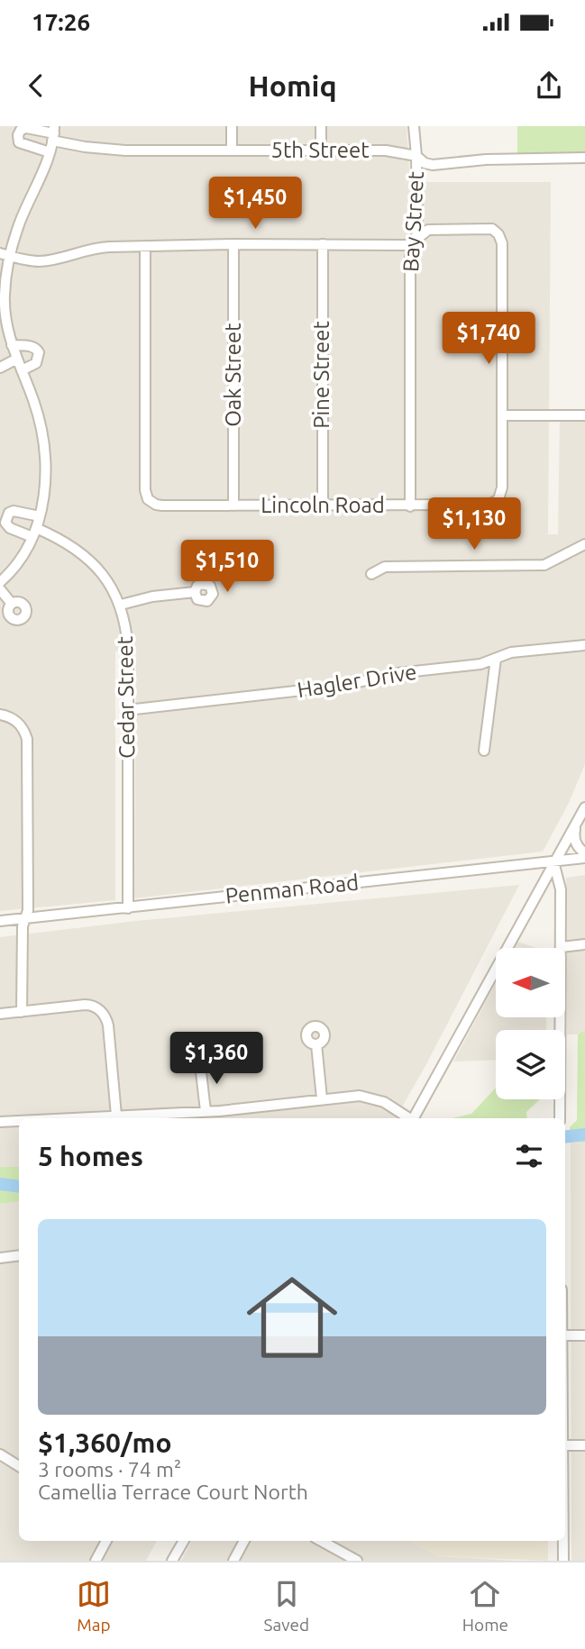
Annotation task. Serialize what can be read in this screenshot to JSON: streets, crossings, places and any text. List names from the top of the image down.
{
  "streets": {
    "street": [
      "5th Street",
      "Bay Street",
      "Oak Street",
      "Pine Street",
      "Lincoln Road",
      "Hagler Drive",
      "Cedar Street",
      "Penman Road"
    ]
  },
  "crossings": [
    ["5th Street", "Bay Street"],
    ["Bay Street", "Lincoln Road"],
    ["Oak Street", "Lincoln Road"],
    ["Pine Street", "Lincoln Road"],
    ["Hagler Drive", "Cedar Street"],
    ["Cedar Street", "Penman Road"]
  ],
  "north": "left",
  "page": {
    "status": "17:26",
    "header": "Homiq",
    "price": [
      "$1,450",
      "$1,740",
      "$1,130",
      "$1,510",
      "$1,360"
    ],
    "heading": "5 homes",
    "list": [
      {
        "name": "$1,360/mo",
        "note": "3 rooms · 74 m² · Camellia Terrace Court North"
      }
    ],
    "tabs": ["Map", "Saved", "Home"]
  }
}
